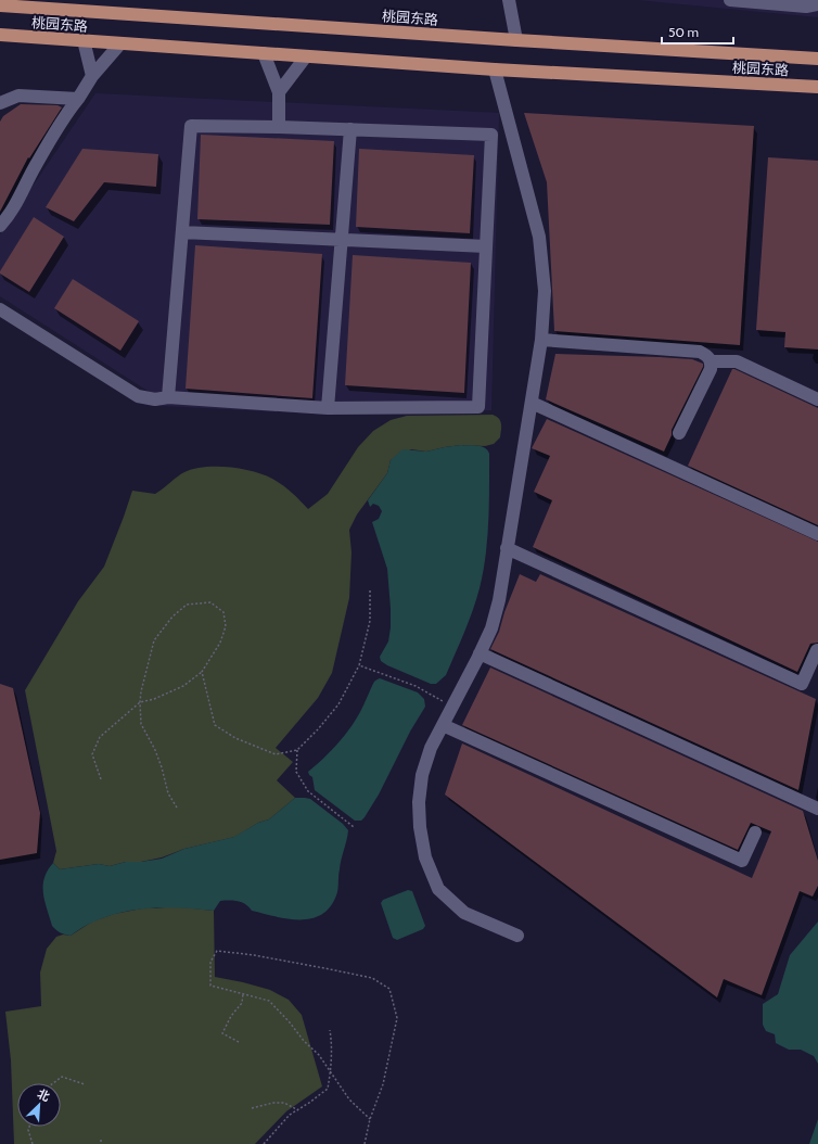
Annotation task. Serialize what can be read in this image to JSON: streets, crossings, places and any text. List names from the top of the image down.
{
  "streets": {
    "main road": ["桃园东路"]
  },
  "scale_bar": "50 m",
  "north": "top right"
}
